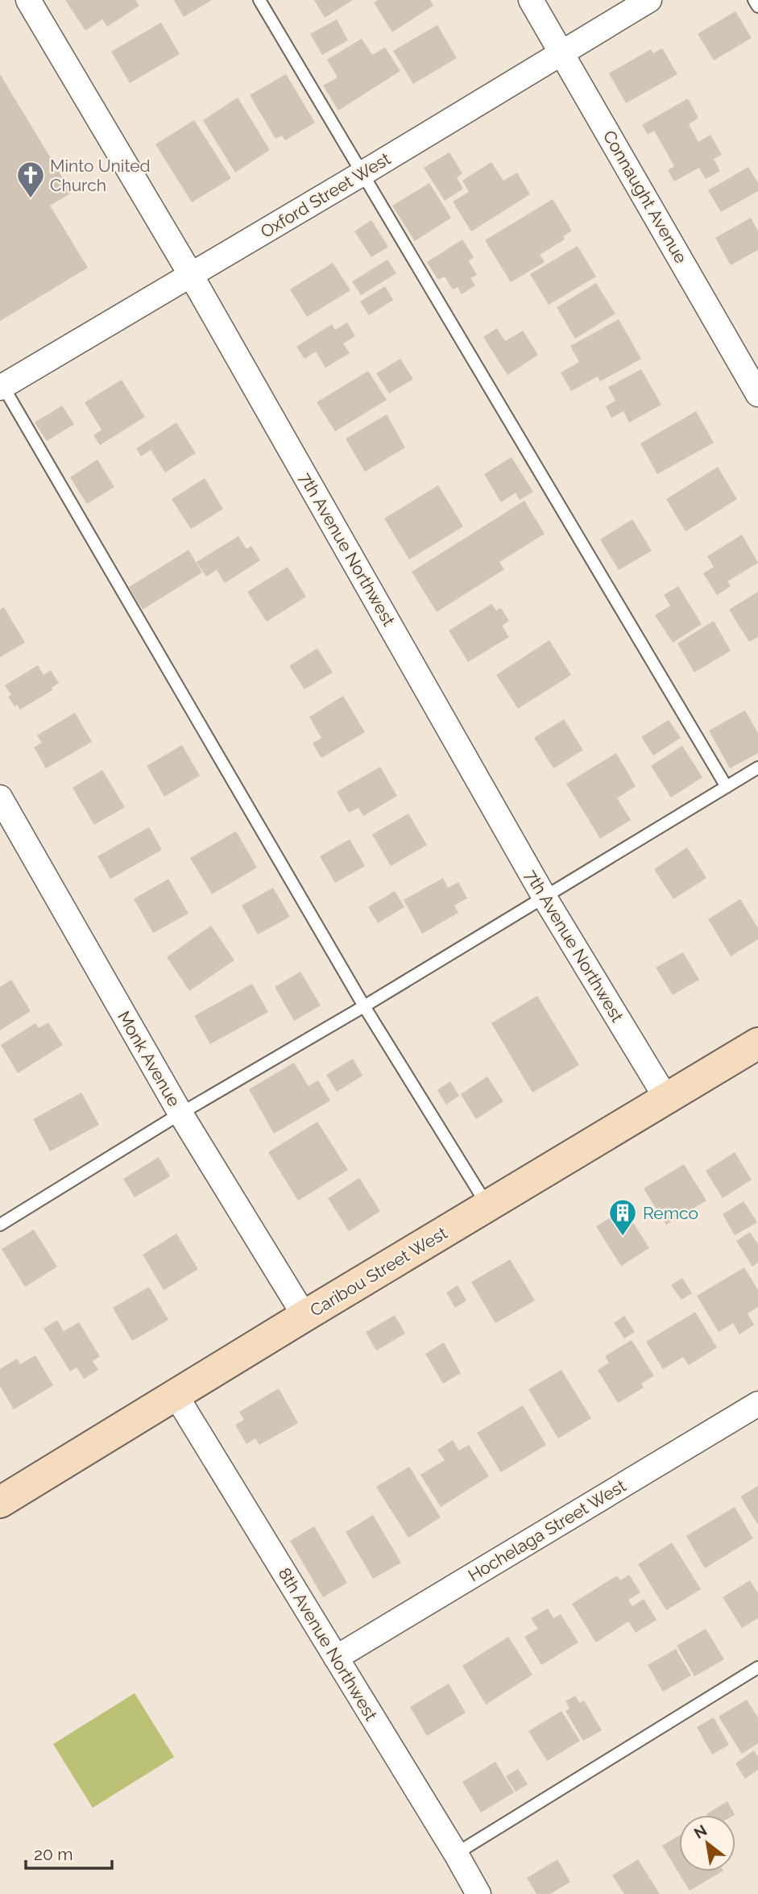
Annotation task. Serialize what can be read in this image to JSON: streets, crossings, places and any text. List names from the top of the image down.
{
  "streets": {
    "street": [
      "Oxford Street West",
      "Connaught Avenue",
      "7th Avenue Northwest",
      "Monk Avenue",
      "Caribou Street West",
      "Hochelaga Street West",
      "8th Avenue Northwest"
    ]
  },
  "crossings": [
    ["Oxford Street West", "Connaught Avenue"],
    ["Oxford Street West", "7th Avenue Northwest"],
    ["7th Avenue Northwest", "Caribou Street West"],
    ["Monk Avenue", "Caribou Street West"],
    ["Caribou Street West", "8th Avenue Northwest"],
    ["Hochelaga Street West", "8th Avenue Northwest"]
  ],
  "places": {
    "church": ["Minto United Church"],
    "building": ["Remco"]
  },
  "scale_bar": "20 m",
  "north": "top left"
}
